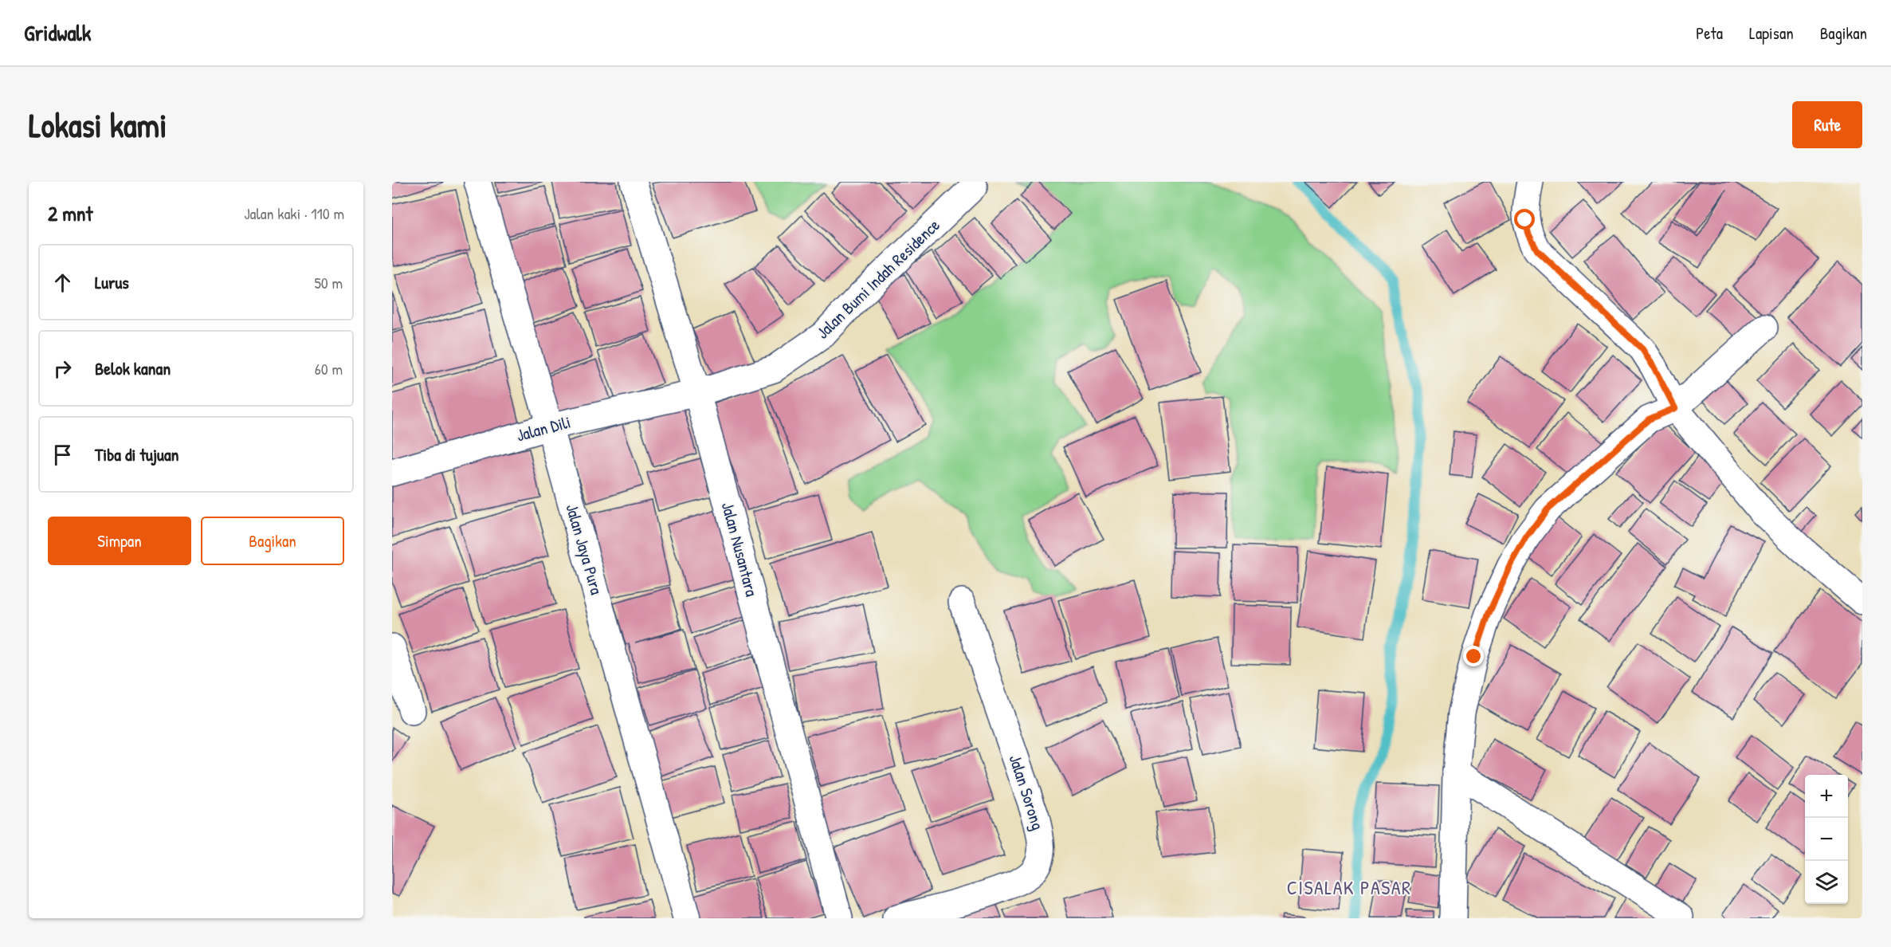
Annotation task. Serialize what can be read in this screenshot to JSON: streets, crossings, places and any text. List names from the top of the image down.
{
  "streets": {
    "street": [
      "Jalan Bumi Indah Residence",
      "Jalan Dili",
      "Jalan Jaya Pura",
      "Jalan Nusantara",
      "Jalan Sorong"
    ]
  },
  "crossings": [
    ["Jalan Bumi Indah Residence", "Jalan Dili"],
    ["Jalan Bumi Indah Residence", "Jalan Nusantara"],
    ["Jalan Dili", "Jalan Jaya Pura"],
    ["Jalan Dili", "Jalan Nusantara"]
  ],
  "districts": ["CISALAK PASAR"],
  "page": {
    "header": "Gridwalk",
    "nav": ["Peta", "Lapisan", "Bagikan"],
    "buttons": [
      "Rute",
      ["Simpan", "Bagikan"]
    ],
    "title": "Lokasi kami",
    "heading": ["2 mnt", "Jalan kaki · 110 m"],
    "list": [
      ["Lurus", "50 m"],
      ["Belok kanan", "60 m"],
      "Tiba di tujuan"
    ],
    "map_buttons": ["+", "−"]
  }
}
